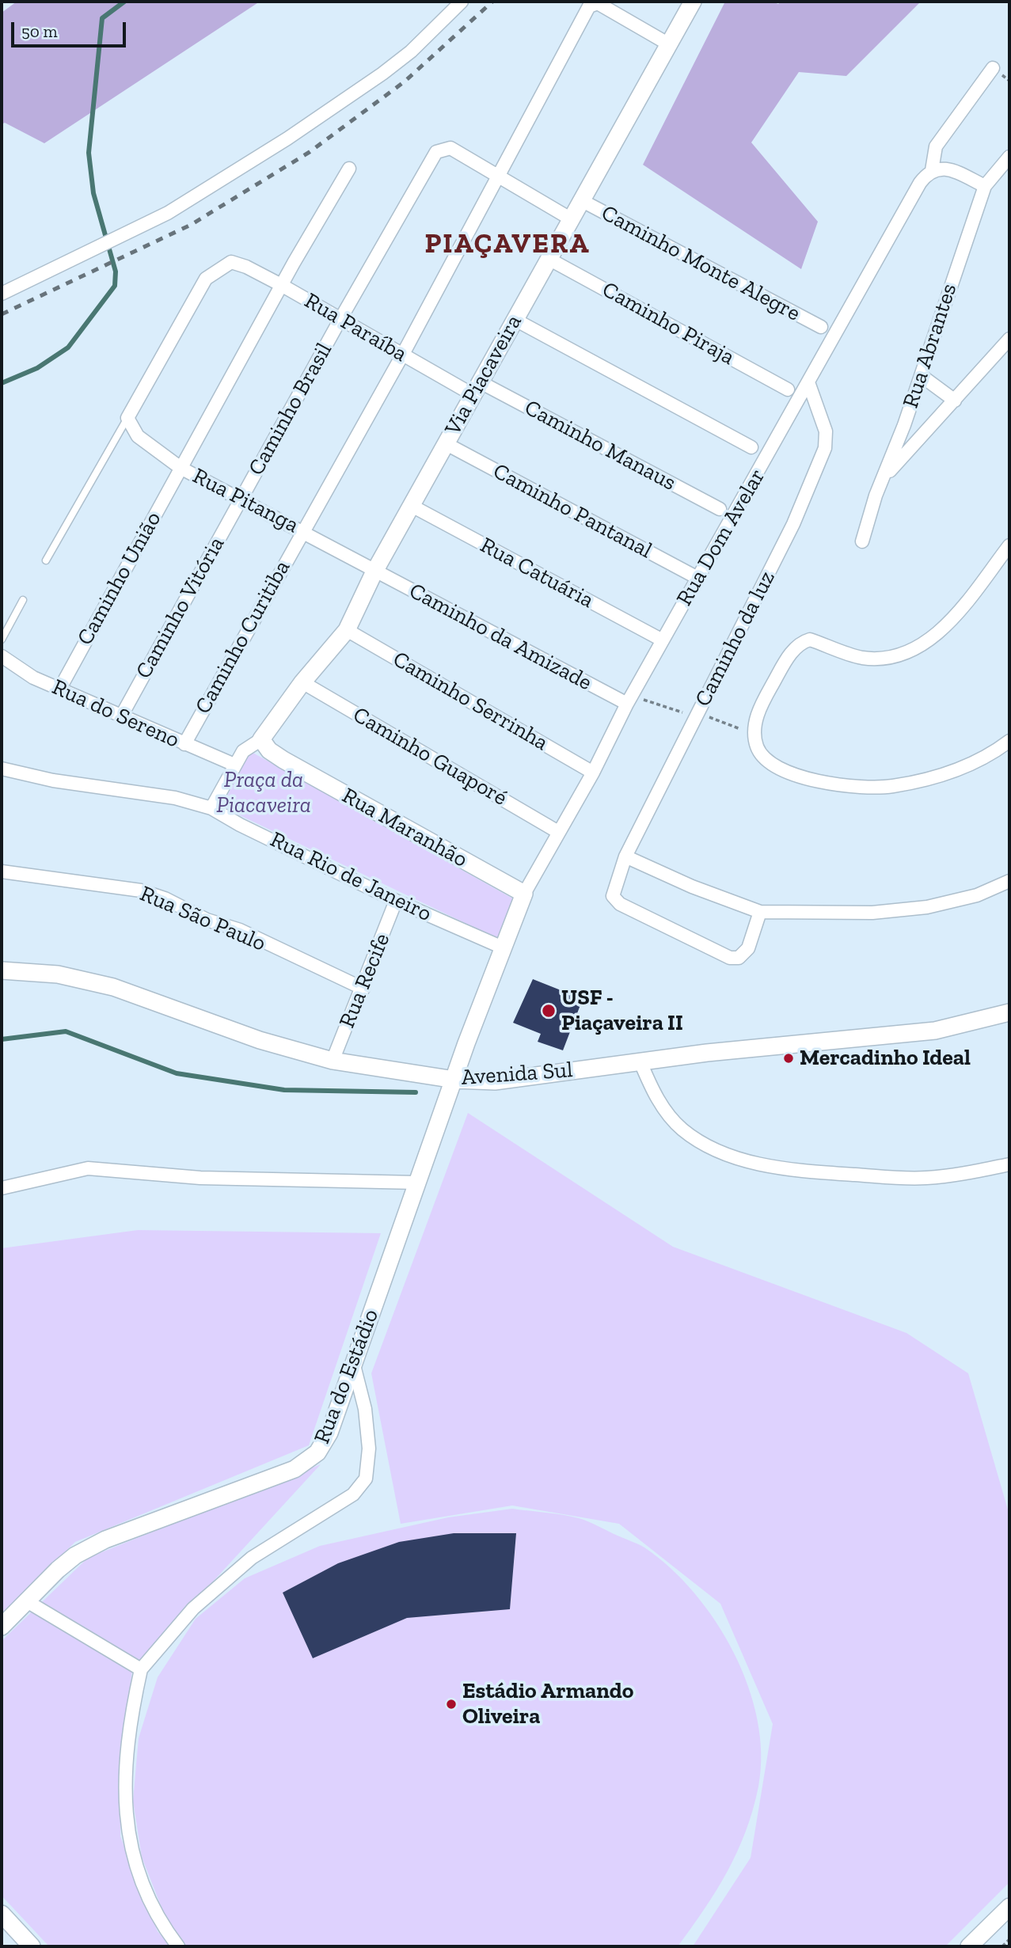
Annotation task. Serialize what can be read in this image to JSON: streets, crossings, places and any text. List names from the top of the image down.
{
  "streets": {
    "street": [
      "Caminho Monte Alegre",
      "Caminho Piraja",
      "Rua Paraíba",
      "Rua Abrantes",
      "Via Piacaveira",
      "Caminho Brasil",
      "Caminho Manaus",
      "Rua Pitanga",
      "Caminho Pantanal",
      "Rua Dom Avelar",
      "Rua Catuária",
      "Caminho União",
      "Caminho Vitória",
      "Caminho Curitiba",
      "Caminho da Amizade",
      "Caminho da luz",
      "Caminho Serrinha",
      "Rua do Sereno",
      "Caminho Guaporé",
      "Rua Maranhão",
      "Rua Rio de Janeiro",
      "Rua São Paulo",
      "Rua Recife",
      "Avenida Sul",
      "Rua do Estádio"
    ]
  },
  "crossings": [
    ["Caminho Monte Alegre", "Via Piacaveira"],
    ["Caminho Piraja", "Via Piacaveira"],
    ["Rua Paraíba", "Via Piacaveira"],
    ["Rua Paraíba", "Caminho Brasil"],
    ["Rua Paraíba", "Caminho Manaus"],
    ["Rua Paraíba", "Rua Pitanga"],
    ["Rua Paraíba", "Caminho União"],
    ["Rua Paraíba", "Caminho Curitiba"],
    ["Via Piacaveira", "Caminho Manaus"],
    ["Via Piacaveira", "Rua Pitanga"],
    ["Via Piacaveira", "Caminho Pantanal"],
    ["Via Piacaveira", "Rua Catuária"],
    ["Via Piacaveira", "Caminho Curitiba"],
    ["Via Piacaveira", "Caminho da Amizade"],
    ["Via Piacaveira", "Caminho Serrinha"],
    ["Via Piacaveira", "Caminho Guaporé"],
    ["Via Piacaveira", "Rua Maranhão"],
    ["Caminho Brasil", "Rua Pitanga"],
    ["Caminho Brasil", "Caminho Vitória"],
    ["Caminho Brasil", "Caminho Curitiba"],
    ["Rua Pitanga", "Caminho União"],
    ["Rua Pitanga", "Caminho Vitória"],
    ["Rua Pitanga", "Caminho Curitiba"],
    ["Rua Pitanga", "Caminho da Amizade"],
    ["Caminho Pantanal", "Rua Dom Avelar"],
    ["Rua Dom Avelar", "Rua Catuária"],
    ["Rua Dom Avelar", "Caminho da Amizade"],
    ["Rua Dom Avelar", "Caminho da luz"],
    ["Rua Dom Avelar", "Caminho Serrinha"],
    ["Rua Dom Avelar", "Caminho Guaporé"],
    ["Rua Dom Avelar", "Rua Maranhão"],
    ["Rua Dom Avelar", "Rua do Estádio"],
    ["Caminho União", "Rua do Sereno"],
    ["Caminho Vitória", "Rua do Sereno"],
    ["Caminho Curitiba", "Rua do Sereno"],
    ["Rua Maranhão", "Rua do Estádio"],
    ["Rua Rio de Janeiro", "Rua Recife"],
    ["Rua Rio de Janeiro", "Rua do Estádio"],
    ["Rua São Paulo", "Rua Recife"],
    ["Rua Recife", "Avenida Sul"],
    ["Avenida Sul", "Rua do Estádio"]
  ],
  "districts": ["PIAÇAVERA"],
  "parks": ["Praça da Piacaveira"],
  "places": ["USF - Piaçaveira II", "Mercadinho Ideal", "Estádio Armando Oliveira"],
  "scale_bar": "50 m"
}
